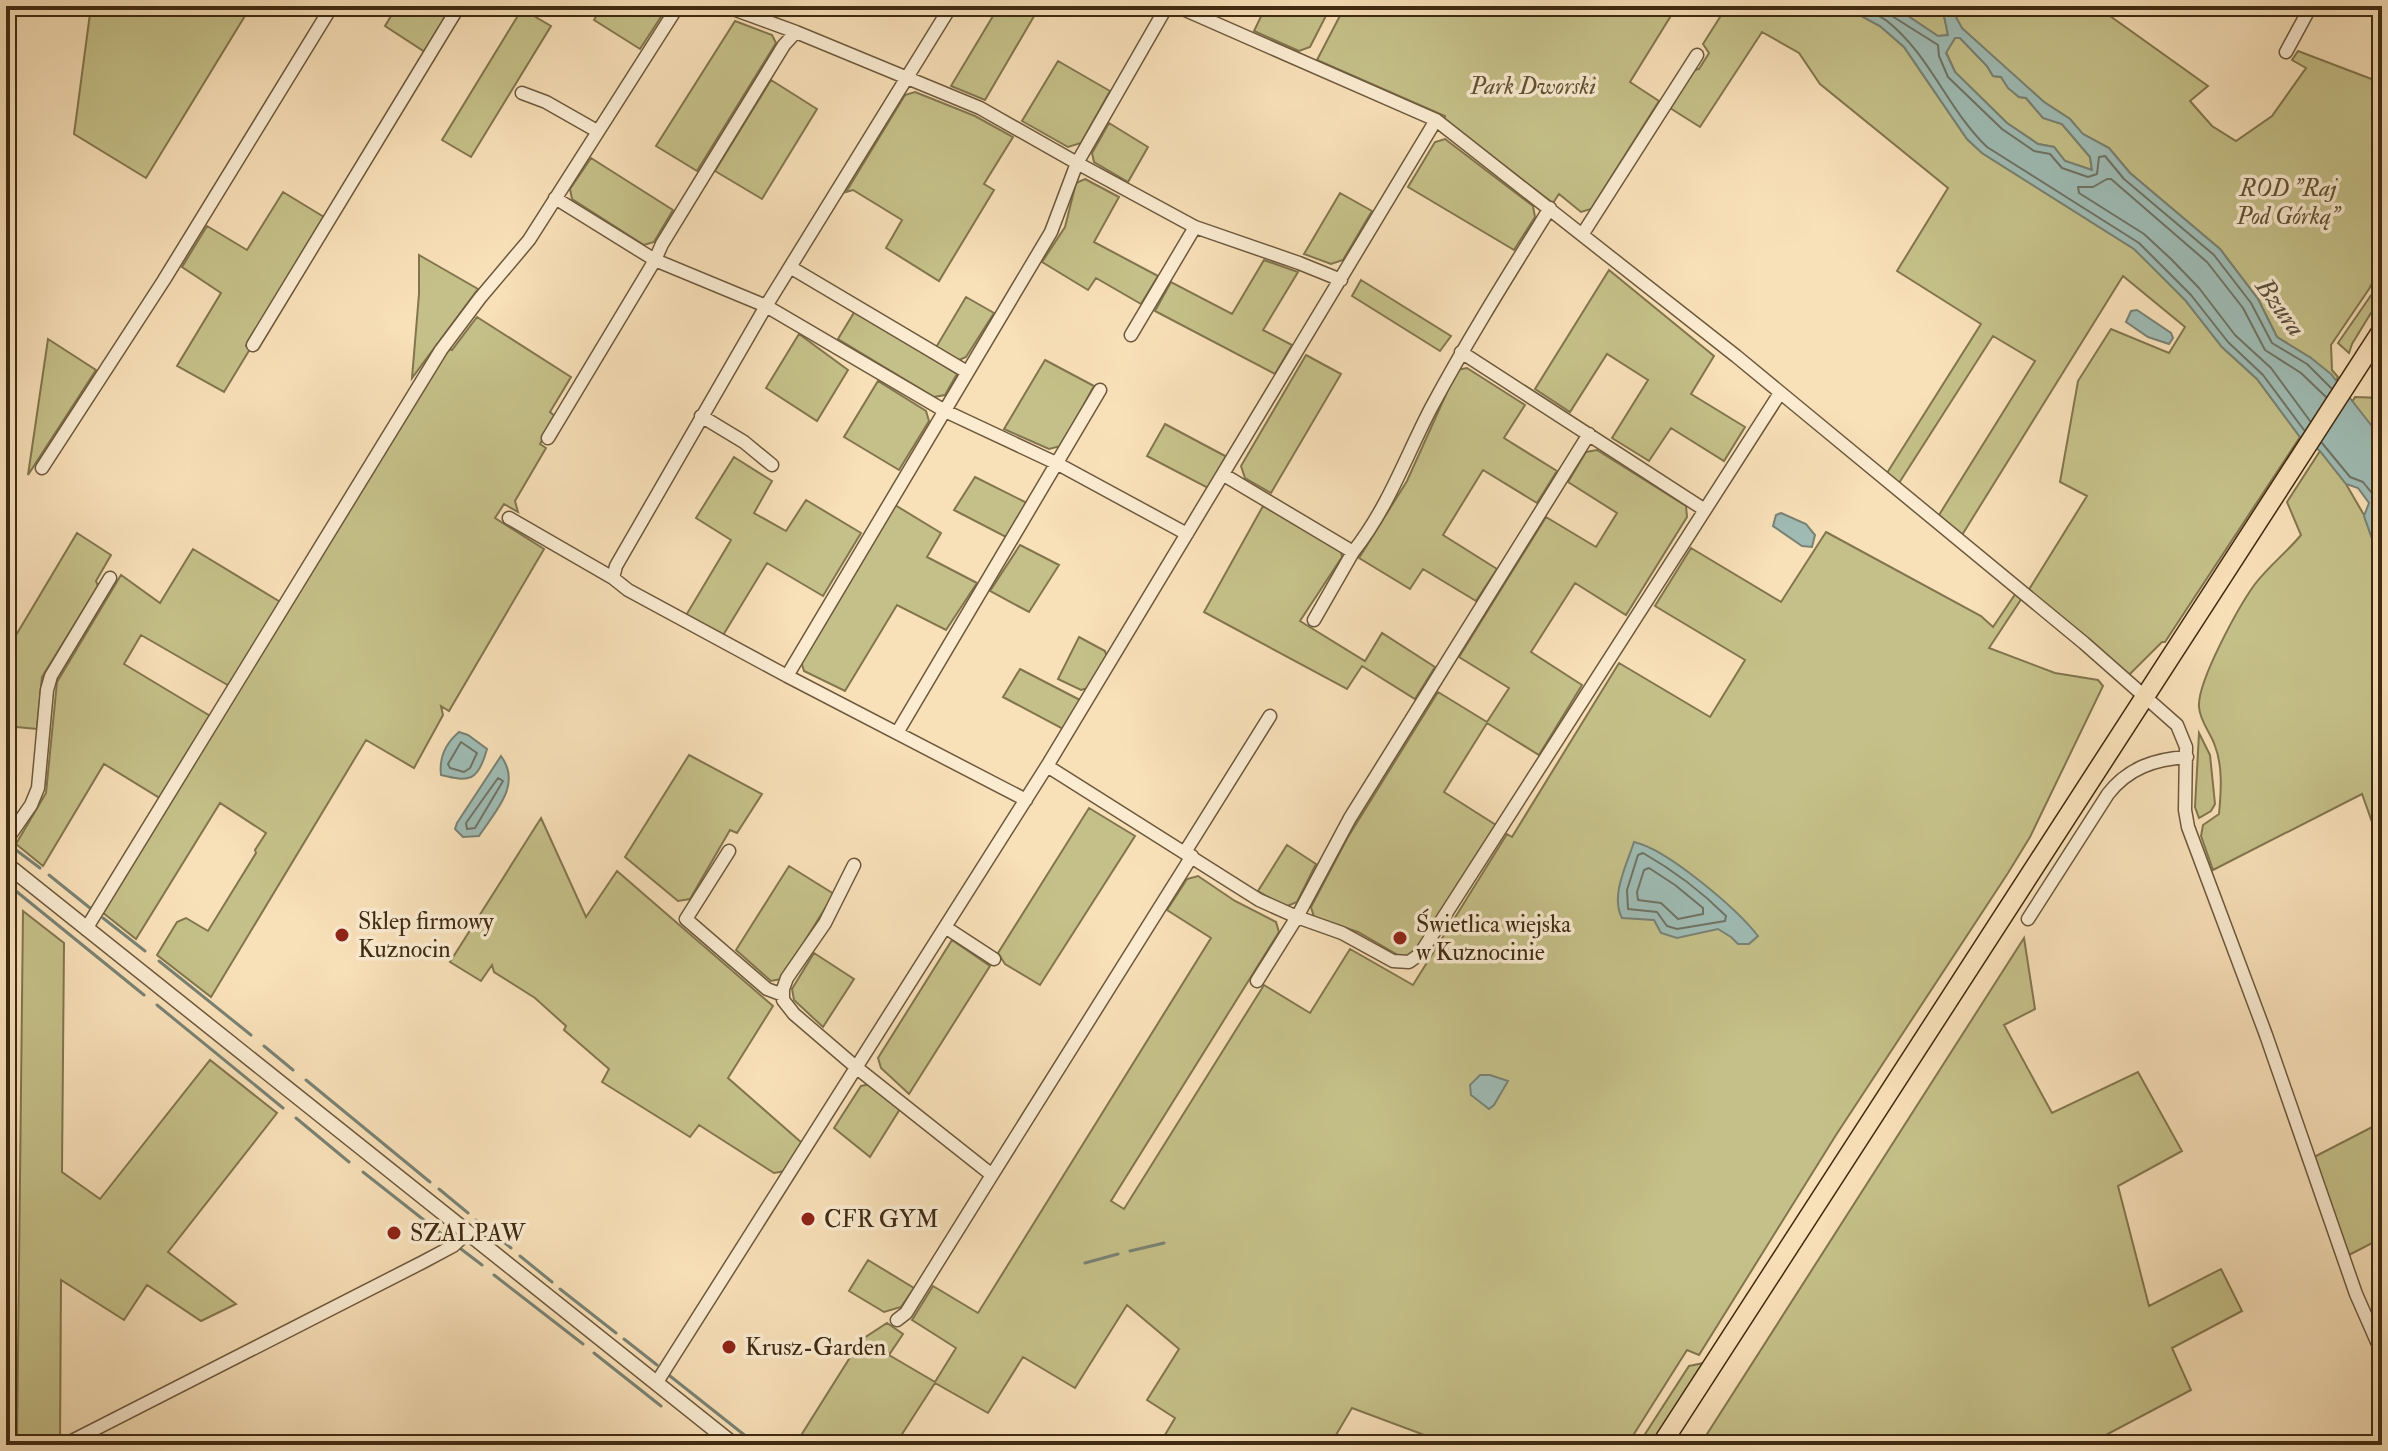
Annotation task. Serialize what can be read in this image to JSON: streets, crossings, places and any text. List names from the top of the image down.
{
  "water": ["Bzura"],
  "parks": ["Park Dworski", "ROD \"Raj Pod Górką\""],
  "places": [
    "Sklep firmowy Kuznocin",
    "Świetlica wiejska w Kuznocinie",
    "CFR GYM",
    "SZALPAW",
    "Krusz-Garden"
  ]
}
